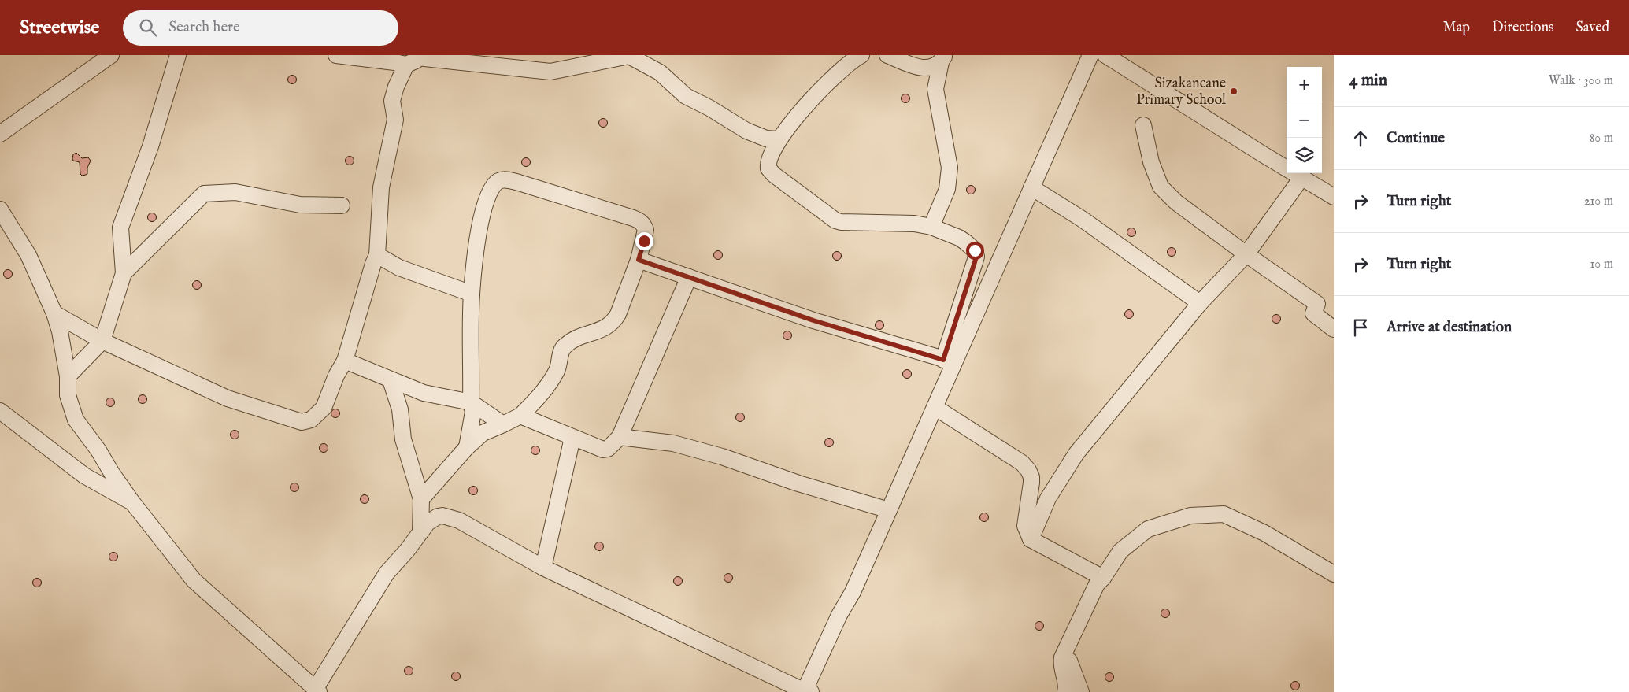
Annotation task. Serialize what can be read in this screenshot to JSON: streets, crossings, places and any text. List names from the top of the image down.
{
  "places": ["Sizakancane Primary School"],
  "page": {
    "header": "Streetwise",
    "search": "Search here",
    "nav": ["Map", "Directions", "Saved"],
    "heading": ["4 min", "Walk · 300 m"],
    "map_buttons": ["+", "−"],
    "list": [
      ["Continue", "80 m"],
      ["Turn right", "210 m"],
      ["Turn right", "10 m"],
      "Arrive at destination"
    ]
  }
}
